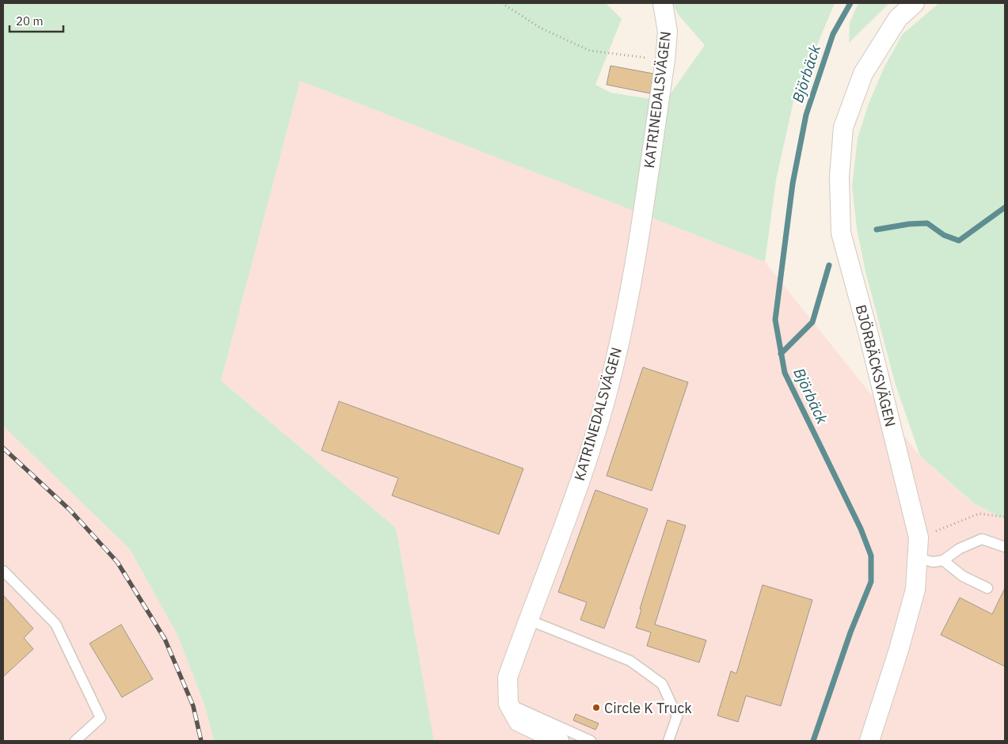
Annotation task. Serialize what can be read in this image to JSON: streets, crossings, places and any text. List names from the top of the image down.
{
  "streets": {
    "street": ["KATRINEDALSVÄGEN", "BJÖRBÄCKSVÄGEN"]
  },
  "water": ["Björbäck"],
  "places": ["Circle K Truck"],
  "scale_bar": "20 m"
}
